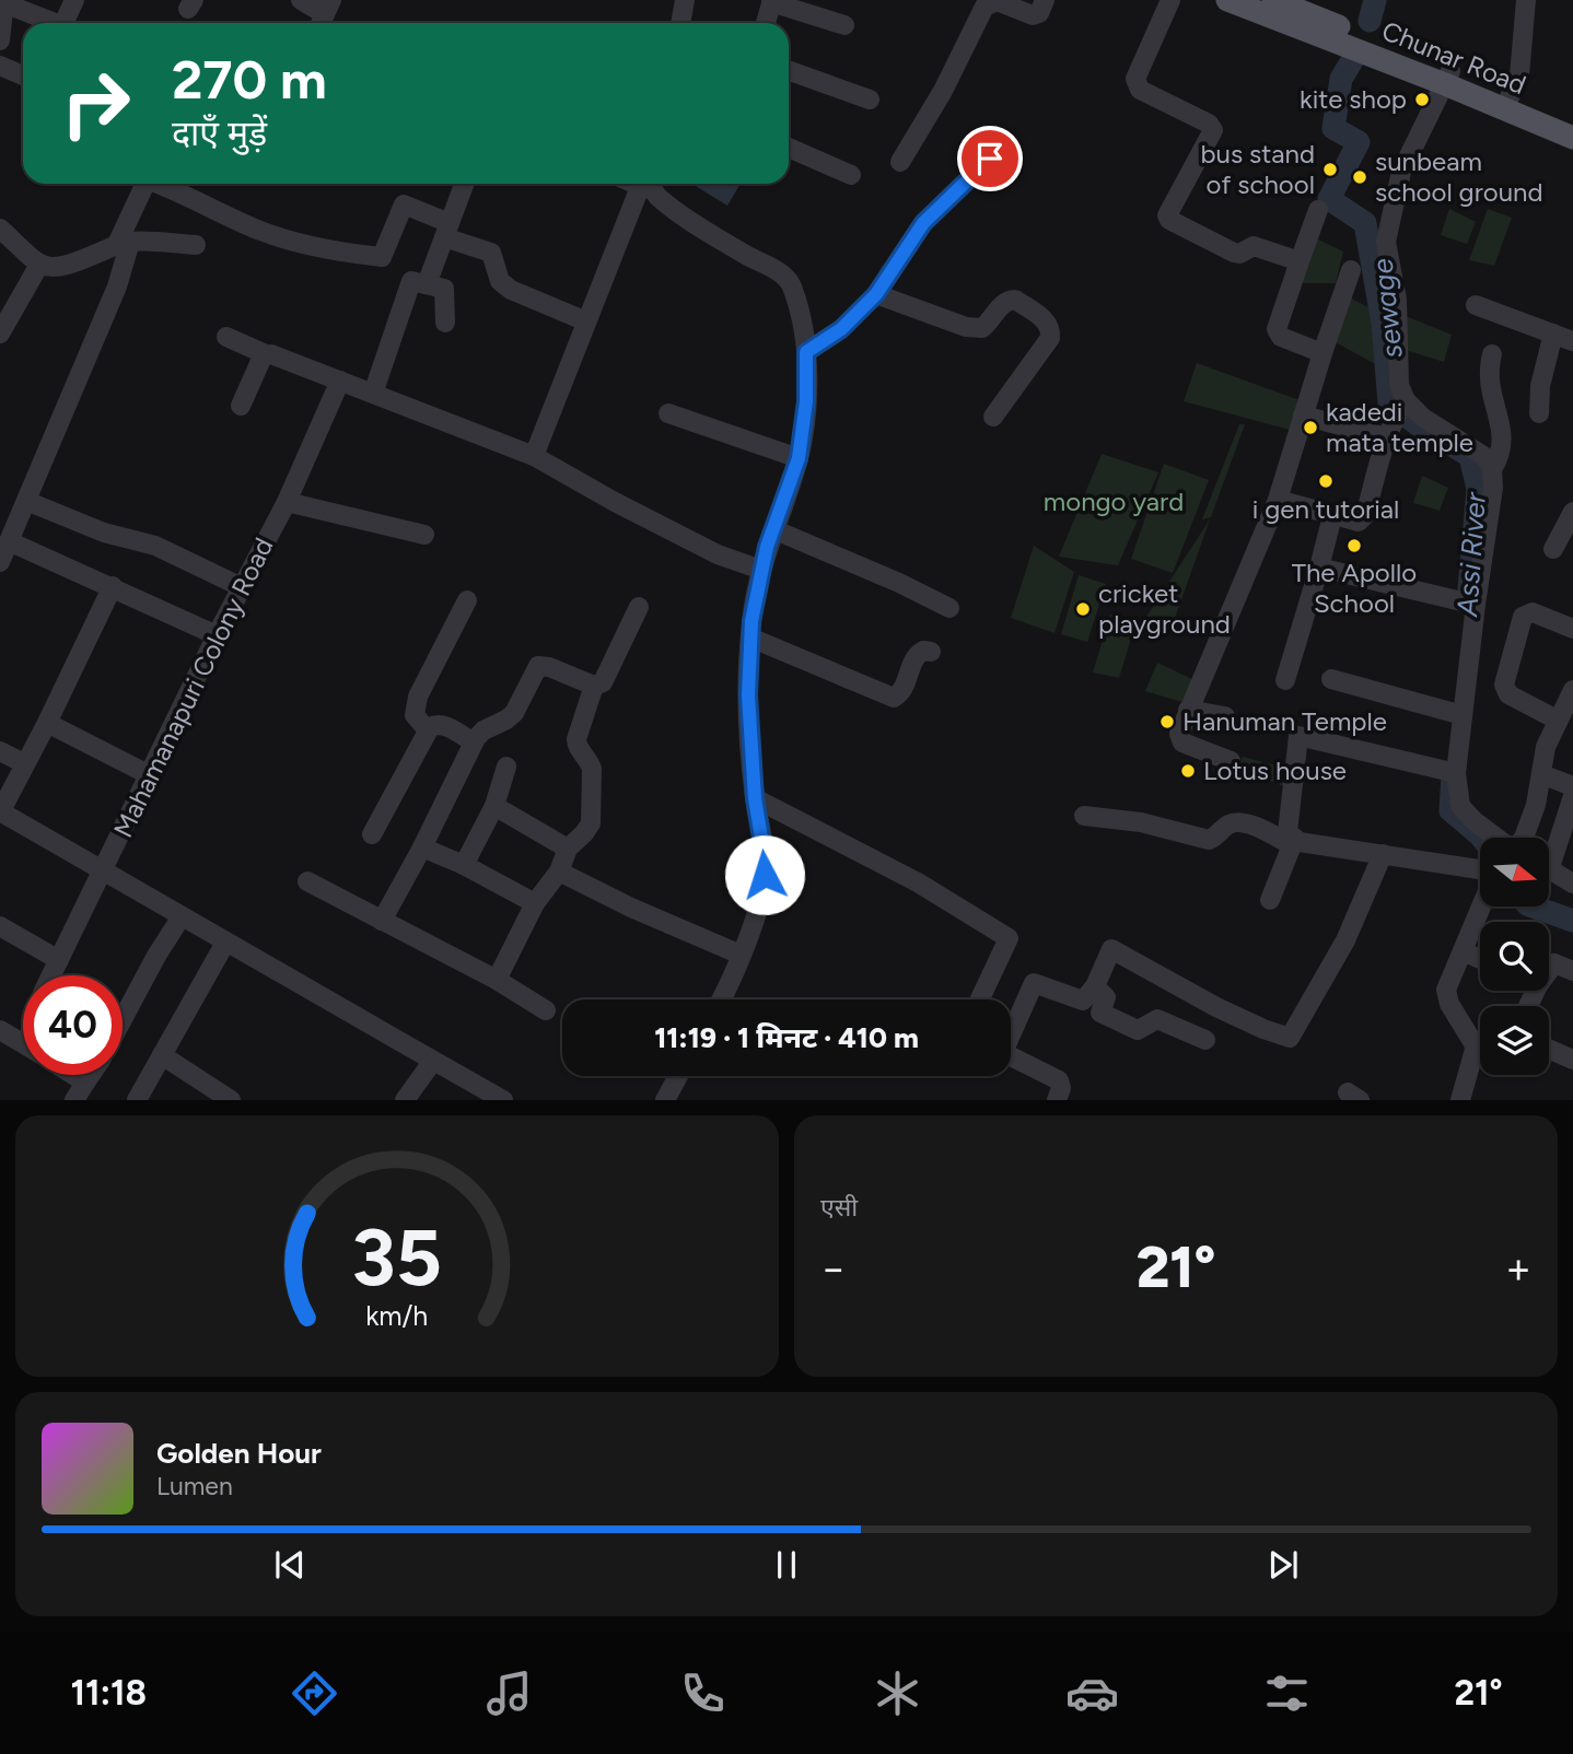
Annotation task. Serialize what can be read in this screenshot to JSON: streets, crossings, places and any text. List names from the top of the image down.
{
  "streets": {
    "main road": ["Chunar Road"],
    "street": ["Mahamanapuri Colony Road"]
  },
  "water": ["sewage", "Assi River"],
  "parks": ["mongo yard"],
  "places": [
    "kite shop",
    "bus stand of school",
    "sunbeam school ground",
    "kadedi mata temple",
    "i gen tutorial",
    "The Apollo School",
    "cricket playground",
    "Hanuman Temple",
    "Lotus house"
  ],
  "north": "right",
  "page": {
    "turn": ["270 m", "दाएँ मुड़ें"],
    "limit": "40",
    "trip": "11:19 · 1 मिनट · 410 m",
    "tile": "एसी",
    "heat": ["−", "21°", "+"],
    "song": ["Golden Hour", "Lumen"],
    "tabs": ["11:18", "21°"],
    "gauge": ["35", "km/h"]
  }
}
